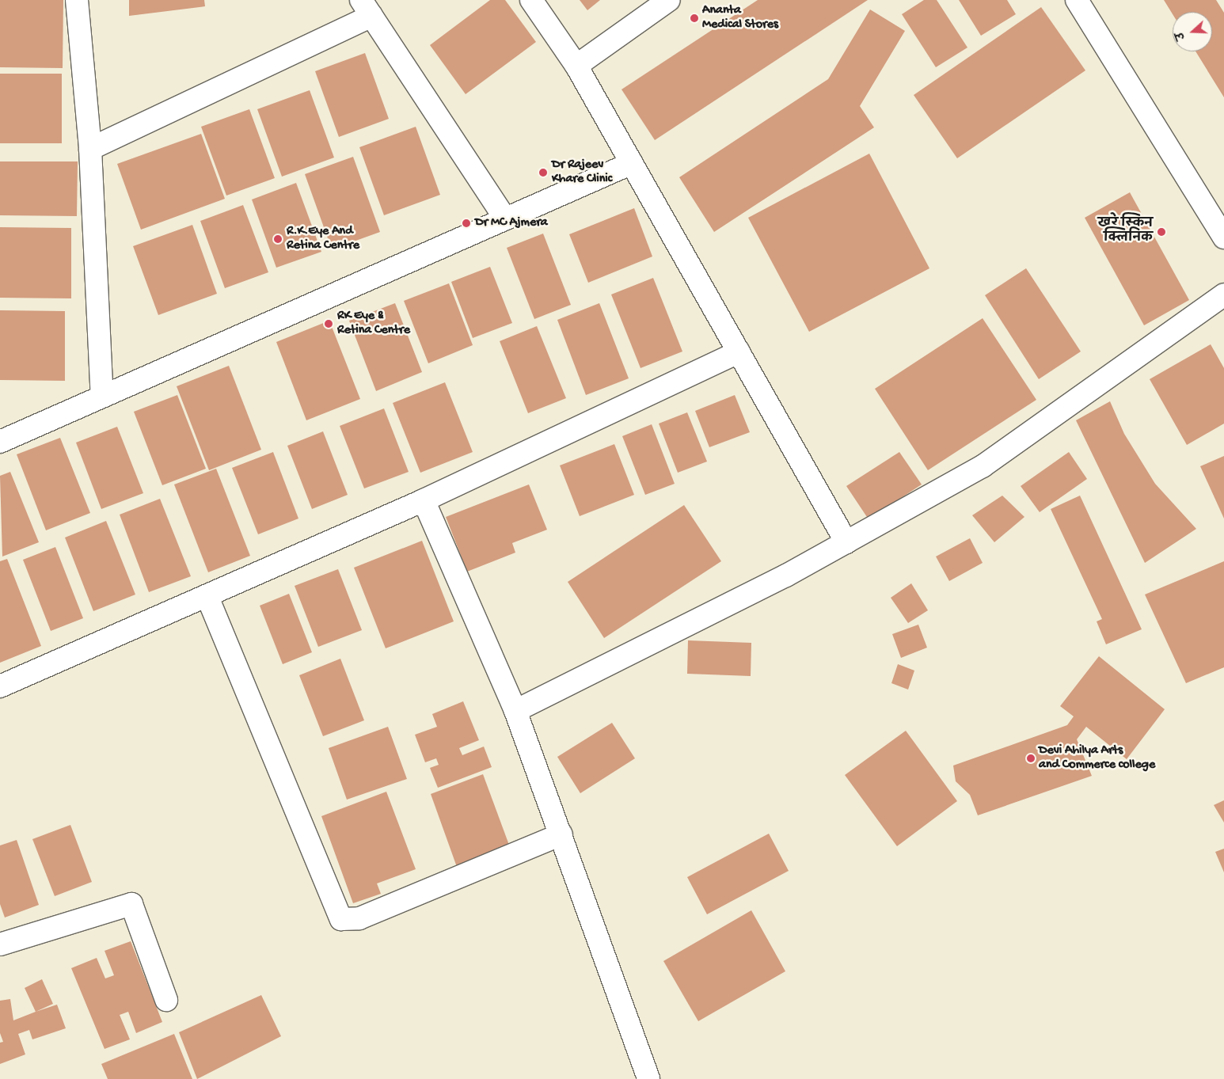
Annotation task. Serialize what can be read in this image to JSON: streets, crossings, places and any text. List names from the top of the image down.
{
  "places": [
    "Ananta Medical Stores",
    "Dr Rajeev Khare Clinic",
    "Dr MC Ajmera",
    "खरे स्किन क्लिनिक",
    "R.K.Eye And Retina Centre",
    "RK Eye & Retina Centre",
    "Devi Ahilya Arts and Commerce college"
  ],
  "north": "left"
}
